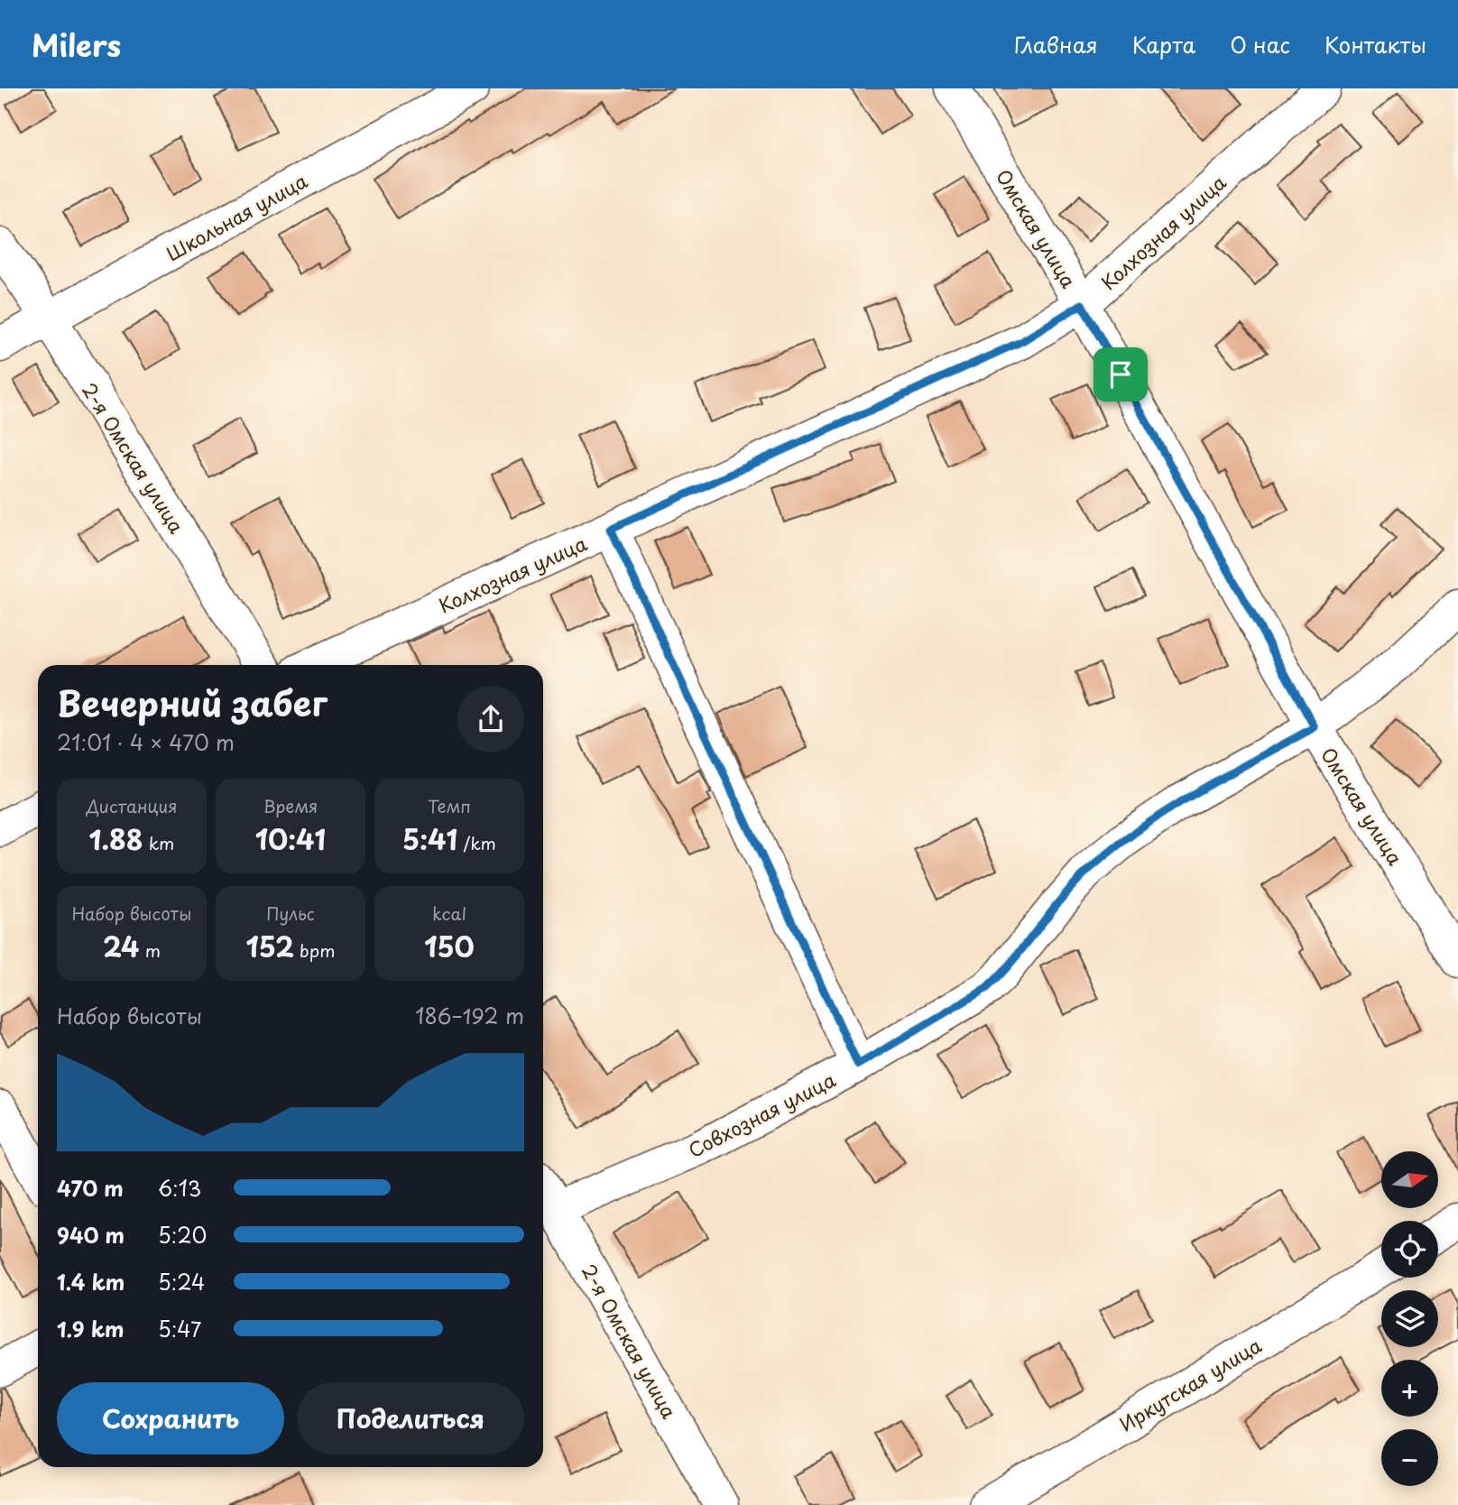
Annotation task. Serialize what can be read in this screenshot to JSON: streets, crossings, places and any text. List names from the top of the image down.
{
  "streets": {
    "street": [
      "Школьная улица",
      "Омская улица",
      "Колхозная улица",
      "2-я Омская улица",
      "Совхозная улица",
      "Иркутская улица"
    ]
  },
  "crossings": [
    ["Школьная улица", "2-я Омская улица"],
    ["Омская улица", "Колхозная улица"],
    ["Омская улица", "Совхозная улица"],
    ["2-я Омская улица", "Совхозная улица"]
  ],
  "north": "right",
  "page": {
    "header": "Milers",
    "nav": [
      "Главная",
      "Карта",
      "О нас",
      "Контакты"
    ],
    "heading": ["Вечерний забег", "21:01 · 4 × 470 m"],
    "stats": [
      ["Дистанция", "1.88 km"],
      ["Время", "10:41"],
      ["Темп", "5:41 /km"],
      ["Набор высоты", "24 m"],
      ["Пульс", "152 bpm"],
      ["kcal", "150"]
    ],
    "chart": ["Набор высоты", "186–192 m"],
    "map_buttons": ["+", "−"],
    "list": [
      {
        "name": "470 m",
        "note": "6:13"
      },
      {
        "name": "940 m",
        "note": "5:20"
      },
      {
        "name": "1.4 km",
        "note": "5:24"
      },
      {
        "name": "1.9 km",
        "note": "5:47"
      }
    ],
    "buttons": ["Сохранить", "Поделиться"]
  }
}
